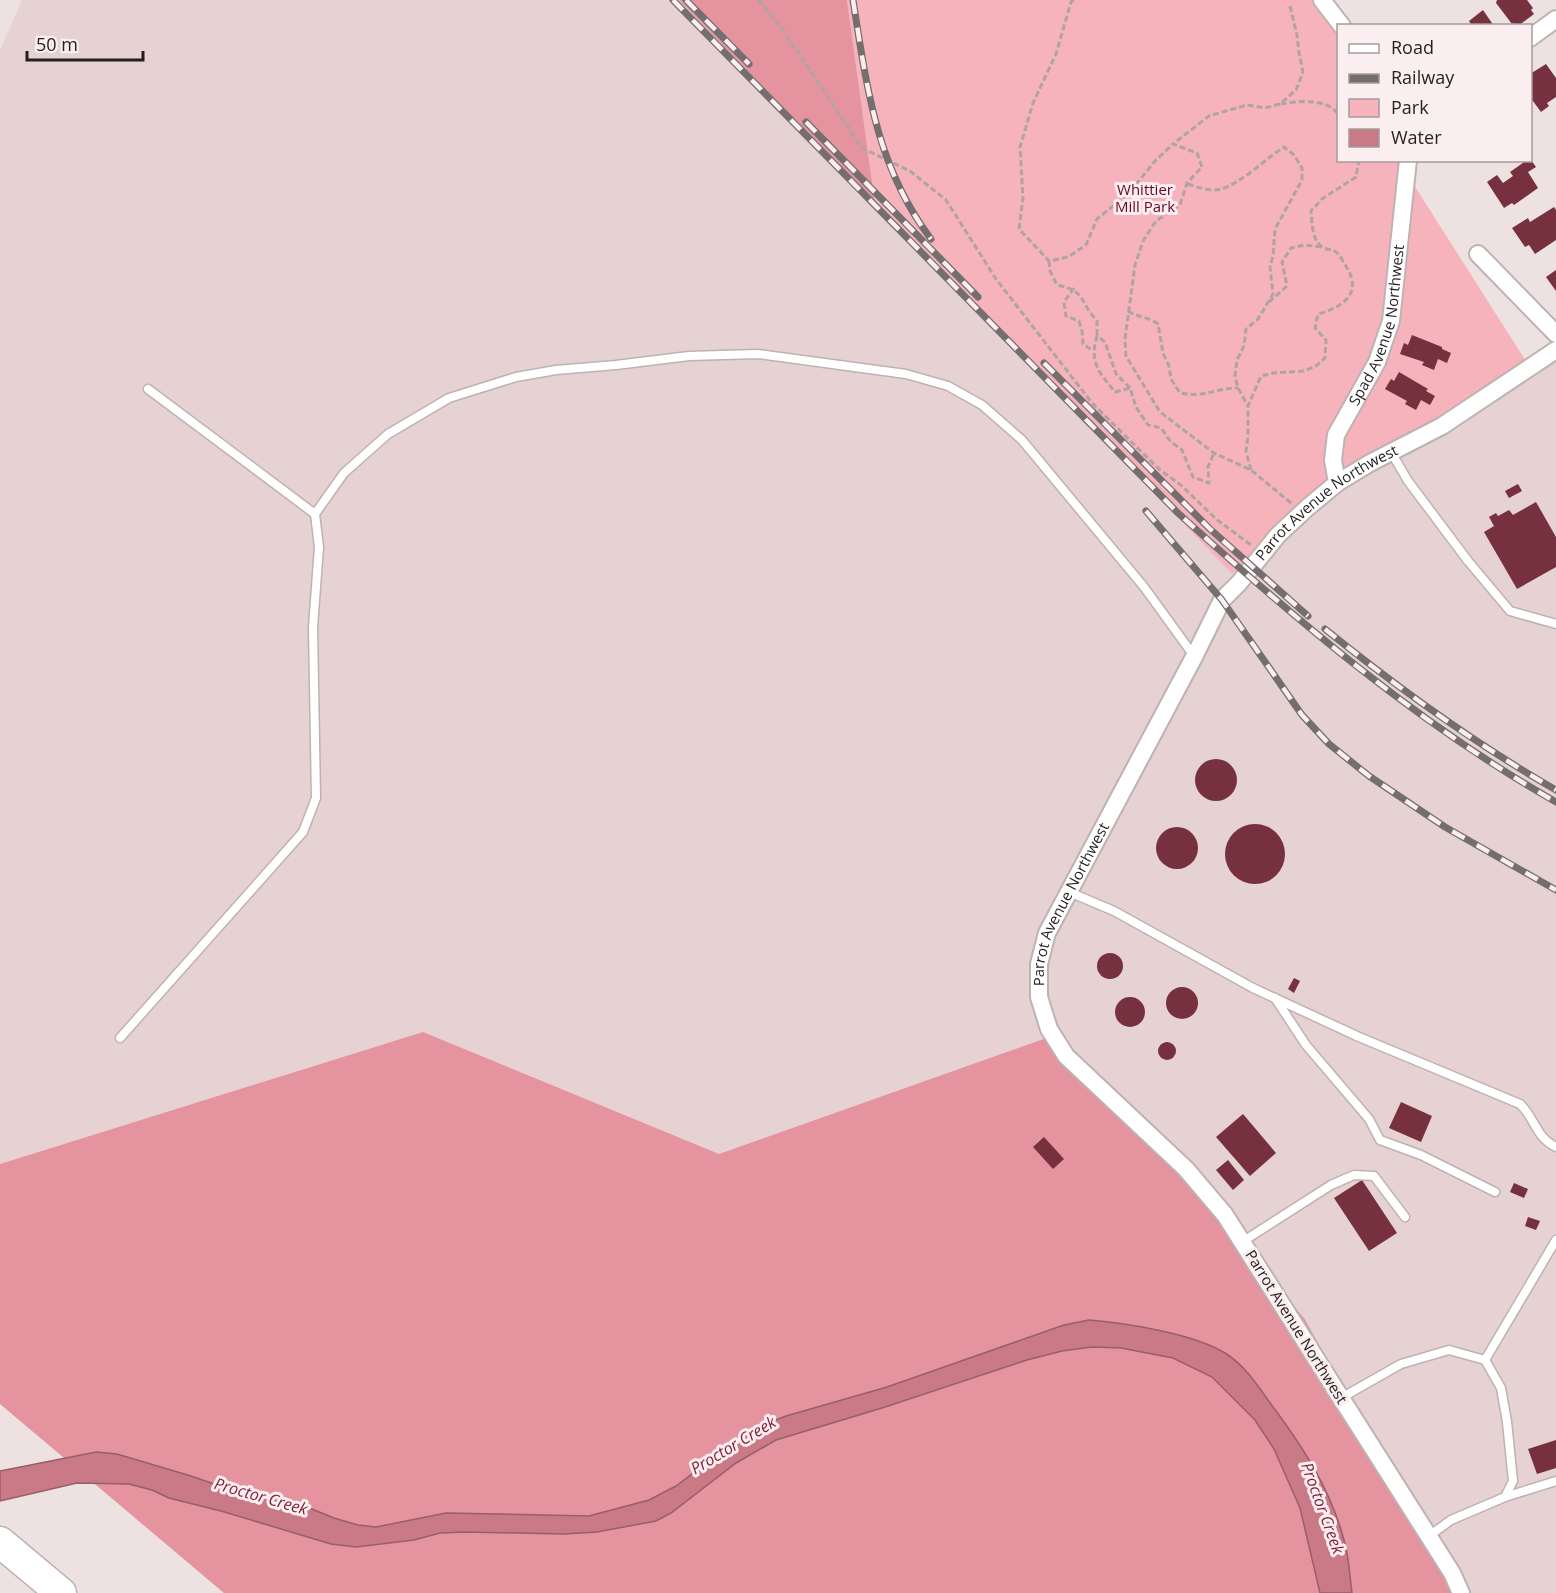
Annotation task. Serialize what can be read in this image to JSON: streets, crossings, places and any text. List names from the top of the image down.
{
  "streets": {
    "street": ["Spad Avenue Northwest", "Parrot Avenue Northwest"]
  },
  "crossings": [
    ["Spad Avenue Northwest", "Parrot Avenue Northwest"]
  ],
  "water": ["Proctor Creek"],
  "parks": ["Whittier Mill Park"],
  "legend": [
    "Road",
    "Railway",
    "Park",
    "Water"
  ],
  "scale_bar": "50 m"
}
